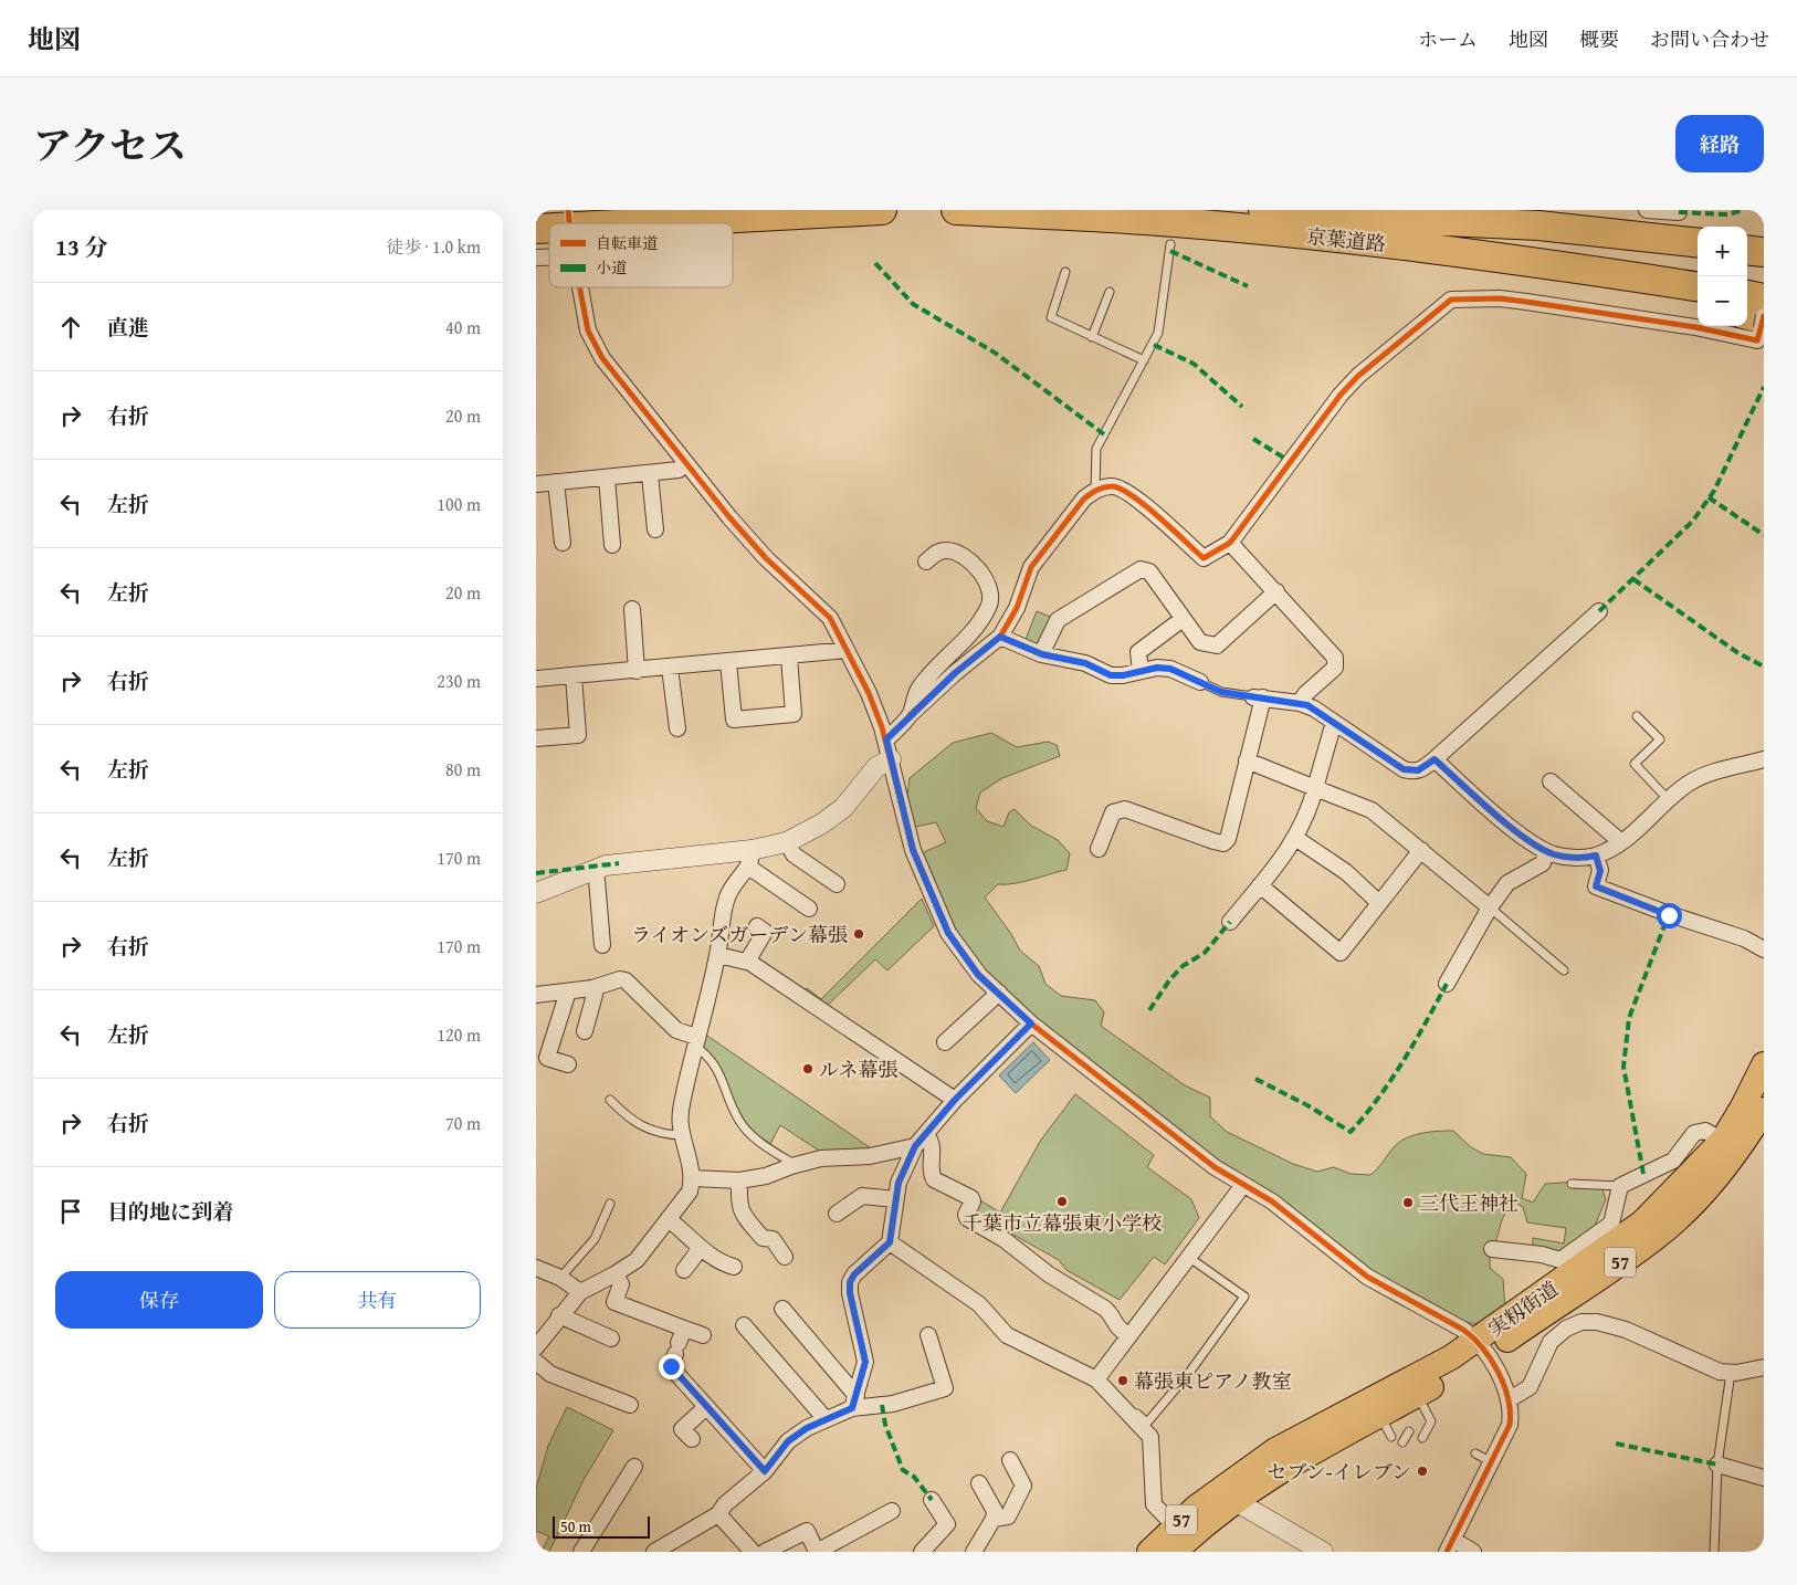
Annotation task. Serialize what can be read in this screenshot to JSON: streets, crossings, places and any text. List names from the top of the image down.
{
  "streets": {
    "highway": ["京葉道路"],
    "main road": ["57", "実籾街道"]
  },
  "places": [
    "ライオンズガーデン幕張",
    "ルネ幕張",
    "千葉市立幕張東小学校",
    "三代王神社",
    "幕張東ピアノ教室",
    "セブン-イレブン"
  ],
  "legend": ["自転車道", "小道"],
  "scale_bar": "50 m",
  "page": {
    "header": "地図",
    "nav": [
      "ホーム",
      "地図",
      "概要",
      "お問い合わせ"
    ],
    "title": "アクセス",
    "buttons": [
      "経路",
      ["保存", "共有"]
    ],
    "heading": ["13 分", "徒歩 · 1.0 km"],
    "map_buttons": ["+", "−"],
    "list": [
      ["直進", "40 m"],
      ["右折", "20 m"],
      ["左折", "100 m"],
      ["左折", "20 m"],
      ["右折", "230 m"],
      ["左折", "80 m"],
      ["左折", "170 m"],
      ["右折", "170 m"],
      ["左折", "120 m"],
      ["右折", "70 m"],
      "目的地に到着"
    ],
    "scale": "50 m"
  }
}
